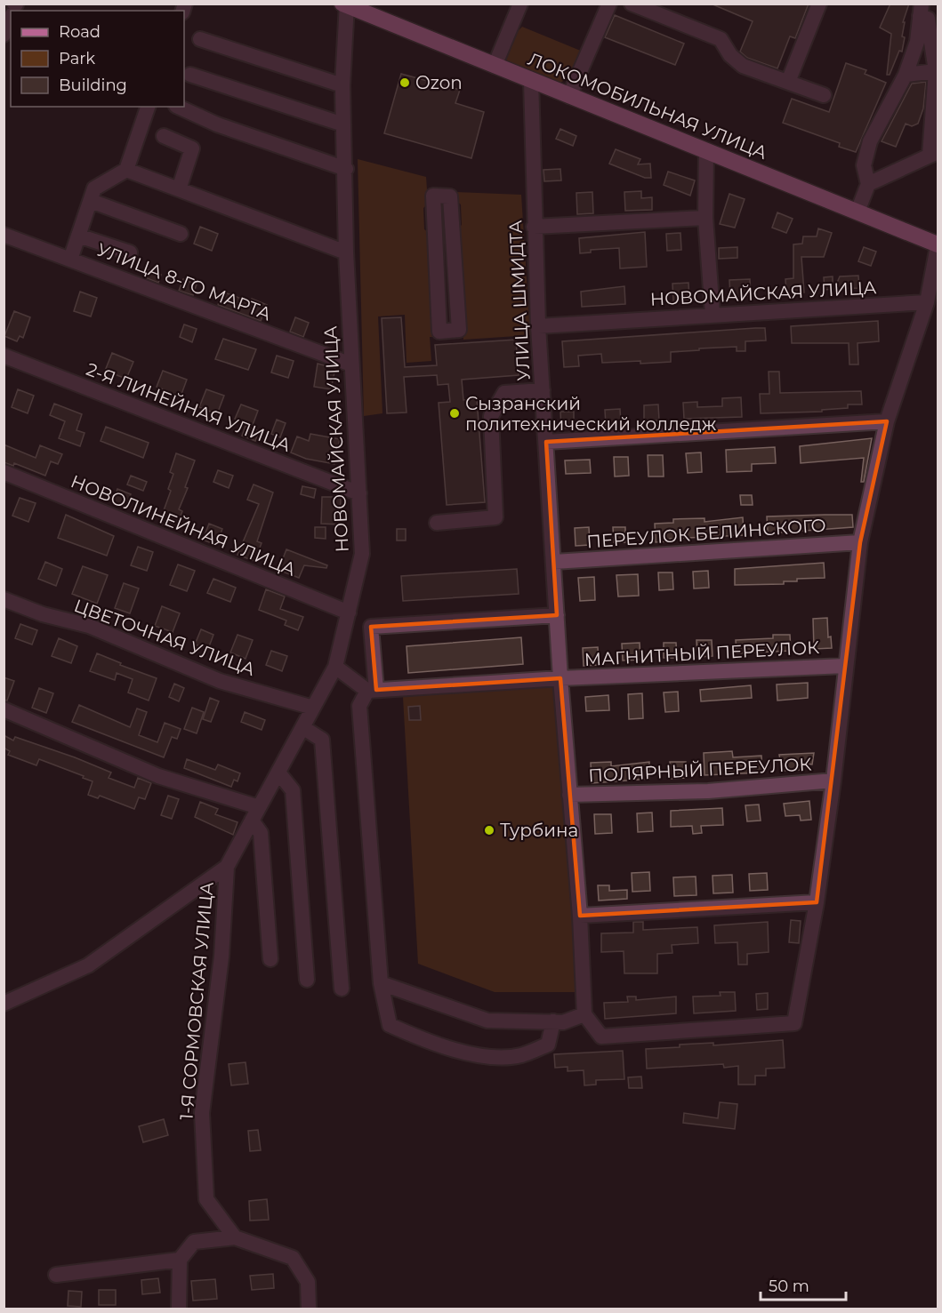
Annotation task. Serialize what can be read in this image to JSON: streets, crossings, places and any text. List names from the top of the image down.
{
  "streets": {
    "main road": ["ЛОКОМОБИЛЬНАЯ УЛИЦА"],
    "street": [
      "УЛИЦА 8-ГО МАРТА",
      "НОВОМАЙСКАЯ УЛИЦА",
      "УЛИЦА ШМИДТА",
      "2-Я ЛИНЕЙНАЯ УЛИЦА",
      "НОВОЛИНЕЙНАЯ УЛИЦА",
      "ПЕРЕУЛОК БЕЛИНСКОГО",
      "ЦВЕТОЧНАЯ УЛИЦА",
      "МАГНИТНЫЙ ПЕРЕУЛОК",
      "ПОЛЯРНЫЙ ПЕРЕУЛОК",
      "1-Я СОРМОВСКАЯ УЛИЦА"
    ]
  },
  "crossings": [
    ["ЛОКОМОБИЛЬНАЯ УЛИЦА", "НОВОМАЙСКАЯ УЛИЦА"],
    ["ЛОКОМОБИЛЬНАЯ УЛИЦА", "УЛИЦА ШМИДТА"],
    ["УЛИЦА 8-ГО МАРТА", "НОВОМАЙСКАЯ УЛИЦА"],
    ["НОВОМАЙСКАЯ УЛИЦА", "УЛИЦА ШМИДТА"],
    ["НОВОМАЙСКАЯ УЛИЦА", "2-Я ЛИНЕЙНАЯ УЛИЦА"],
    ["НОВОМАЙСКАЯ УЛИЦА", "НОВОЛИНЕЙНАЯ УЛИЦА"],
    ["НОВОМАЙСКАЯ УЛИЦА", "ЦВЕТОЧНАЯ УЛИЦА"],
    ["НОВОМАЙСКАЯ УЛИЦА", "1-Я СОРМОВСКАЯ УЛИЦА"],
    ["УЛИЦА ШМИДТА", "ПЕРЕУЛОК БЕЛИНСКОГО"],
    ["УЛИЦА ШМИДТА", "МАГНИТНЫЙ ПЕРЕУЛОК"],
    ["УЛИЦА ШМИДТА", "ПОЛЯРНЫЙ ПЕРЕУЛОК"]
  ],
  "places": ["Ozon", "Сызранский политехнический колледж", "Турбина"],
  "legend": ["Road", "Park", "Building"],
  "scale_bar": "50 m"
}
